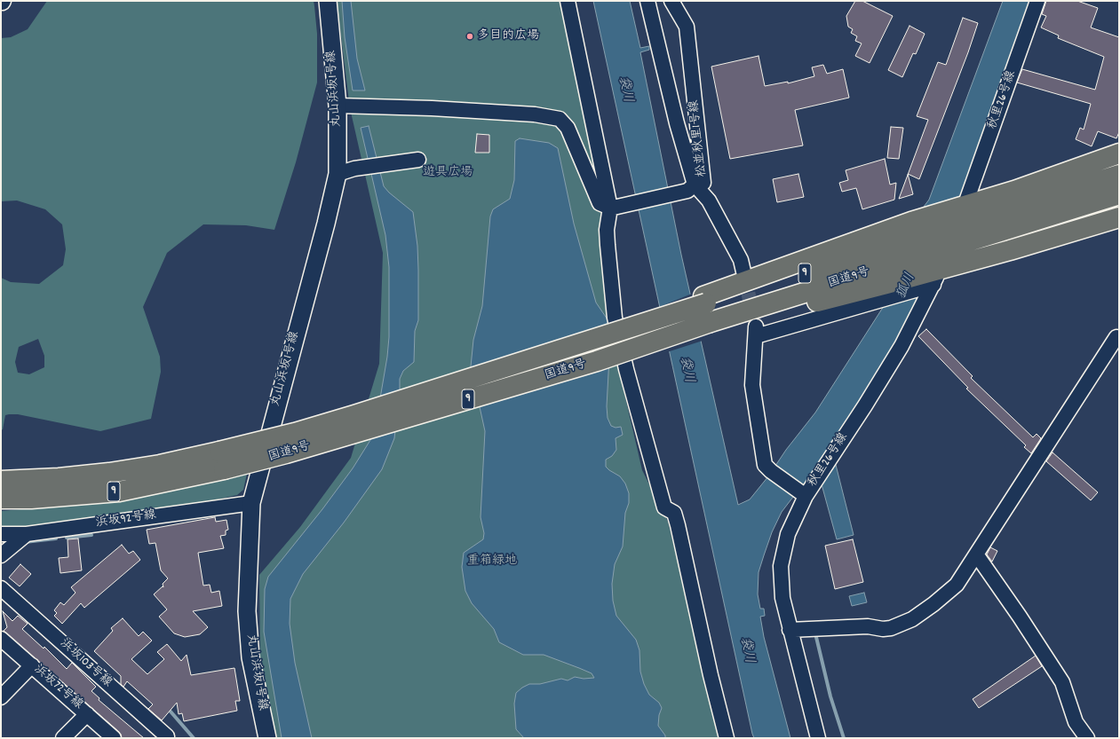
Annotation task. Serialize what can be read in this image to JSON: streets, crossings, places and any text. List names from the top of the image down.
{
  "streets": {
    "highway": ["9", "国道9号"],
    "street": [
      "丸山浜坂1号線",
      "秋里26号線",
      "松並秋里1号線",
      "浜坂92号線",
      "浜坂103号線",
      "浜坂72号線"
    ]
  },
  "crossings": [
    ["丸山浜坂1号線", "浜坂92号線"]
  ],
  "water": ["袋川", "狐川"],
  "parks": ["遊具広場", "重箱緑地"],
  "places": ["多目的広場"]
}
